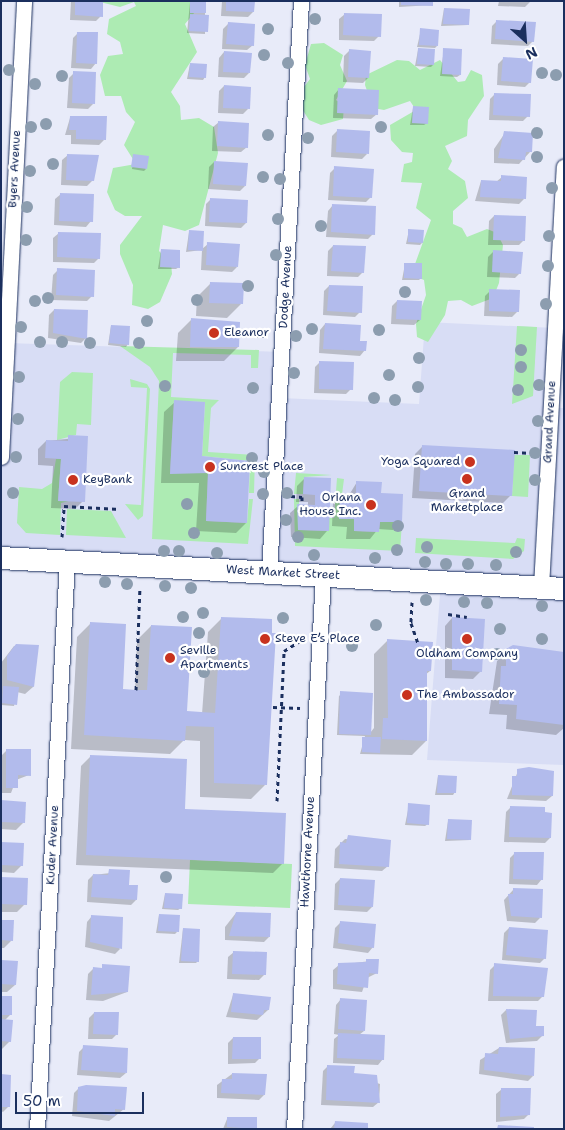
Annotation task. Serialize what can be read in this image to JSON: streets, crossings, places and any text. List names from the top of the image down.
{
  "streets": {
    "main road": ["West Market Street"],
    "street": [
      "Byers Avenue",
      "Dodge Avenue",
      "Grand Avenue",
      "Kuder Avenue",
      "Hawthorne Avenue"
    ]
  },
  "crossings": [
    ["Dodge Avenue", "West Market Street"],
    ["Grand Avenue", "West Market Street"],
    ["West Market Street", "Kuder Avenue"],
    ["West Market Street", "Hawthorne Avenue"]
  ],
  "places": [
    "Eleanor",
    "Yoga Squared",
    "Suncrest Place",
    "Grand Marketplace",
    "KeyBank",
    "Oriana House Inc.",
    "Steve E’s Place",
    "Oldham Company",
    "Seville Apartments",
    "The Ambassador"
  ],
  "scale_bar": "50 m",
  "north": "bottom right"
}
